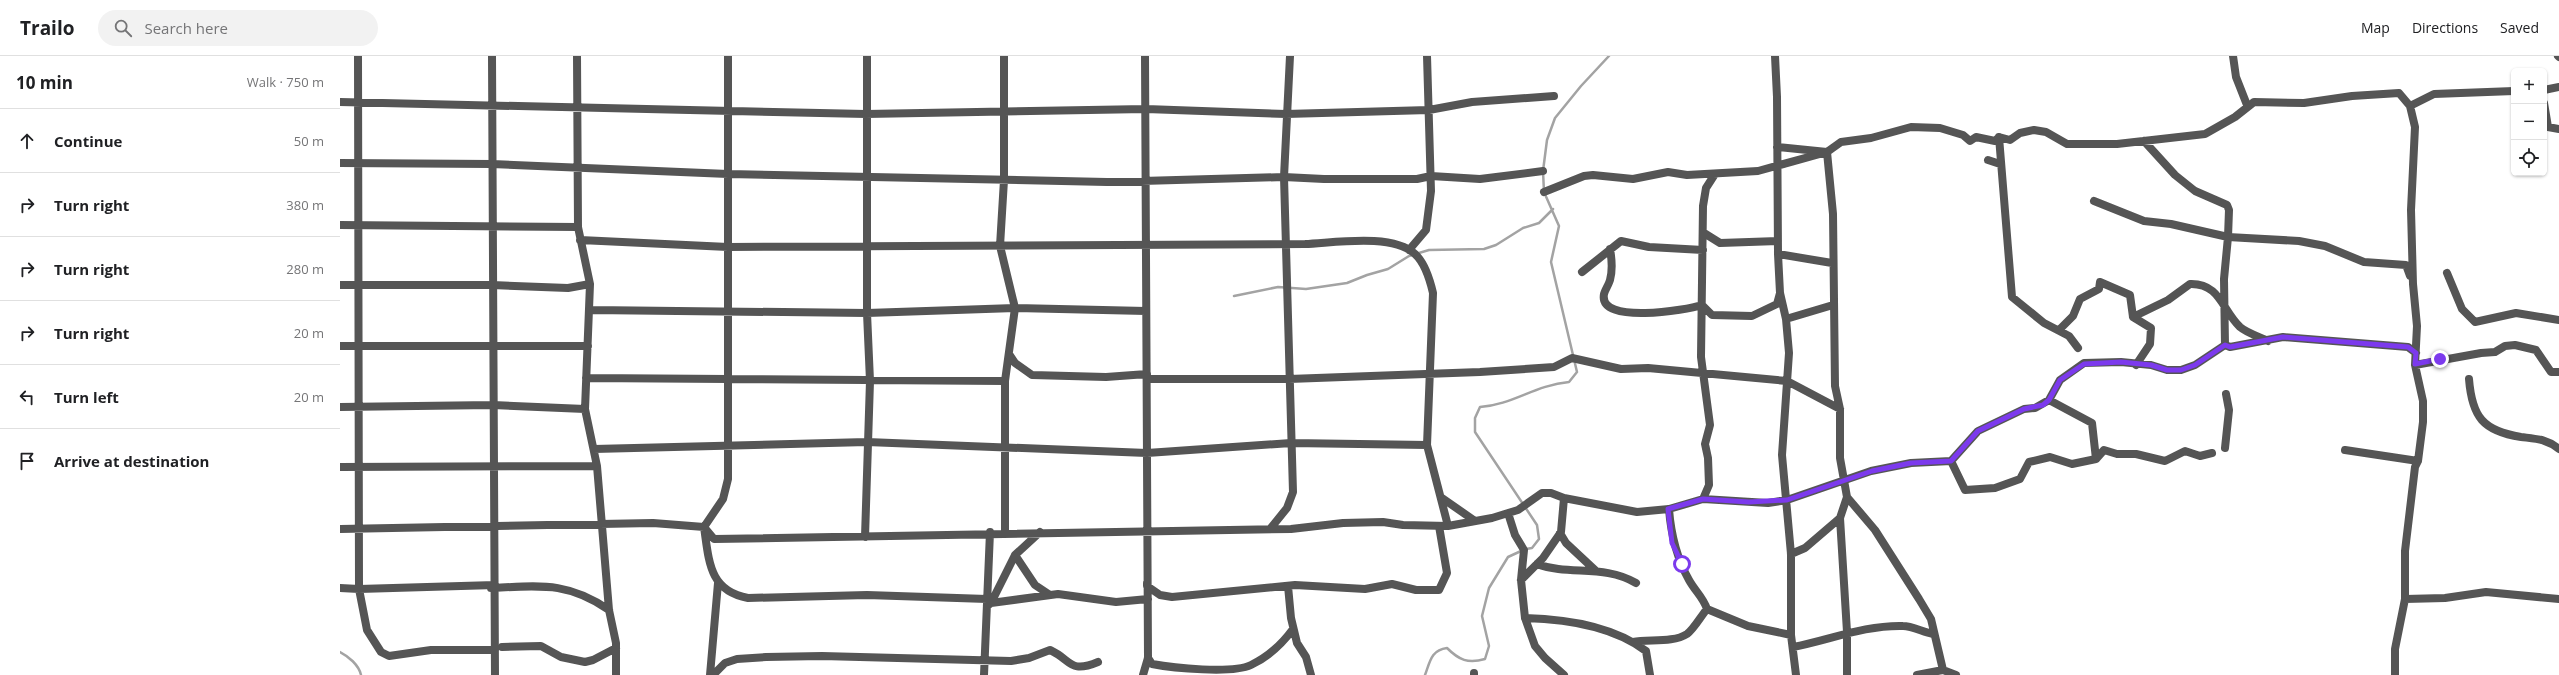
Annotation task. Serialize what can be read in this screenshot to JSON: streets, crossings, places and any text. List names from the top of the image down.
{
  "page": {
    "header": "Trailo",
    "search": "Search here",
    "nav": ["Map", "Directions", "Saved"],
    "heading": ["10 min", "Walk · 750 m"],
    "map_buttons": ["+", "−"],
    "list": [
      ["Continue", "50 m"],
      ["Turn right", "380 m"],
      ["Turn right", "280 m"],
      ["Turn right", "20 m"],
      ["Turn left", "20 m"],
      "Arrive at destination"
    ]
  }
}
